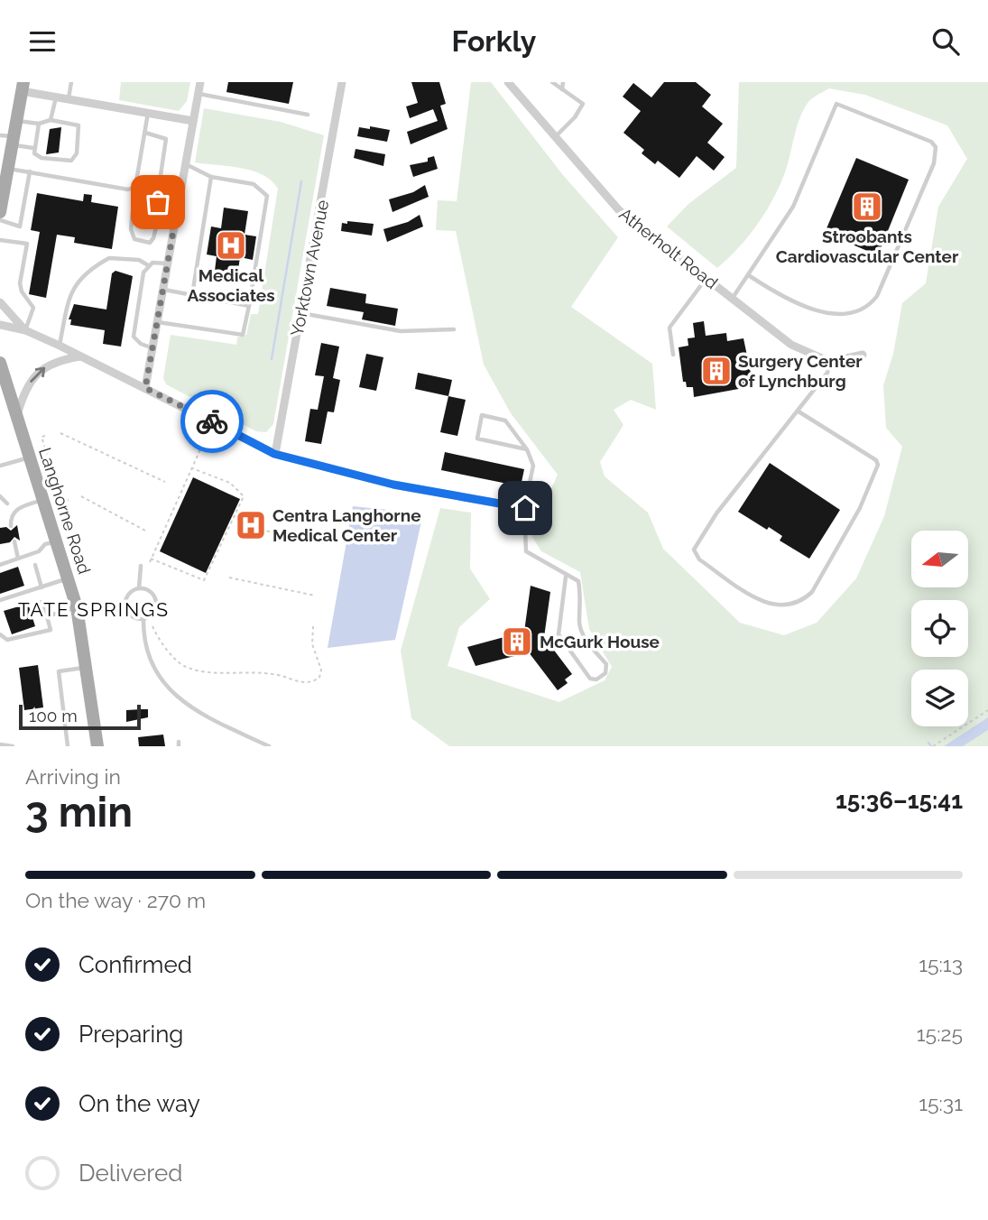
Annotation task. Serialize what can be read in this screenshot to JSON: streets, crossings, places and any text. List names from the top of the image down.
{
  "streets": {
    "main road": ["Langhorne Road"],
    "street": ["Atherholt Road", "Yorktown Avenue"]
  },
  "districts": ["TATE SPRINGS"],
  "places": {
    "building": ["Stroobants Cardiovascular Center", "Surgery Center of Lynchburg", "McGurk House"],
    "hospital": ["Medical Associates", "Centra Langhorne Medical Center"]
  },
  "scale_bar": "100 m",
  "north": "left",
  "page": {
    "header": "Forkly",
    "scale": "100 m",
    "heading": ["3 min", "Arriving in", "15:36–15:41"],
    "bar": "On the way · 270 m",
    "list": [
      ["Confirmed", "15:13"],
      ["Preparing", "15:25"],
      ["On the way", "15:31"],
      "Delivered"
    ]
  }
}
